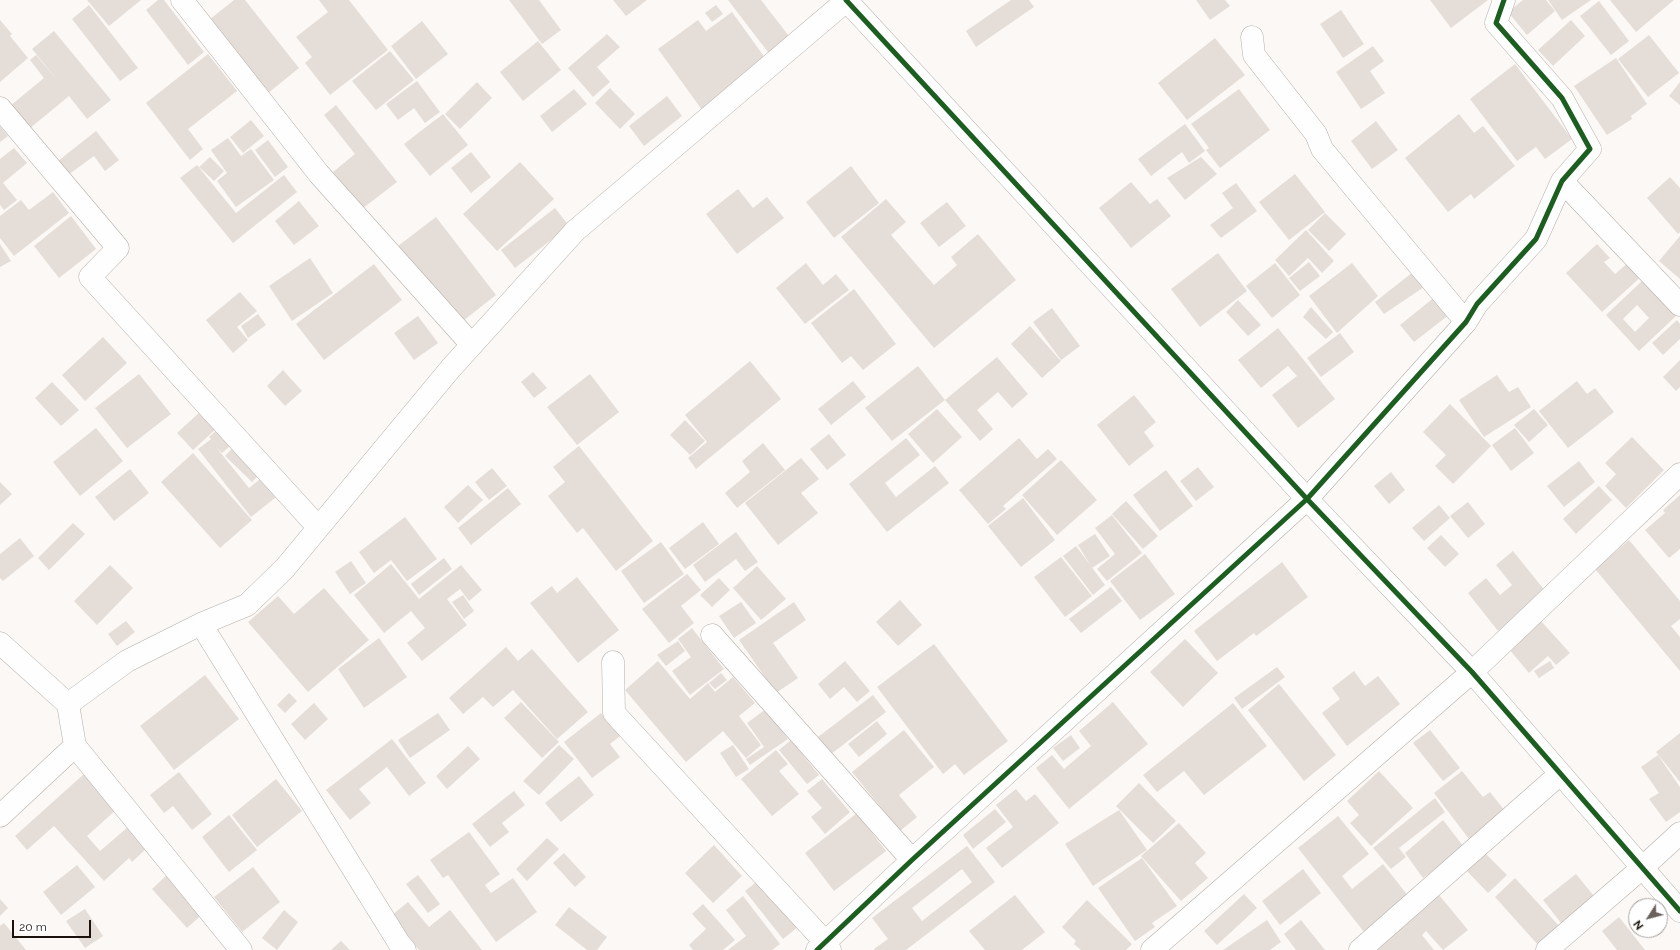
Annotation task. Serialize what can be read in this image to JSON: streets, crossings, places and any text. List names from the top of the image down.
{
  "scale_bar": "20 m",
  "north": "bottom left"
}
